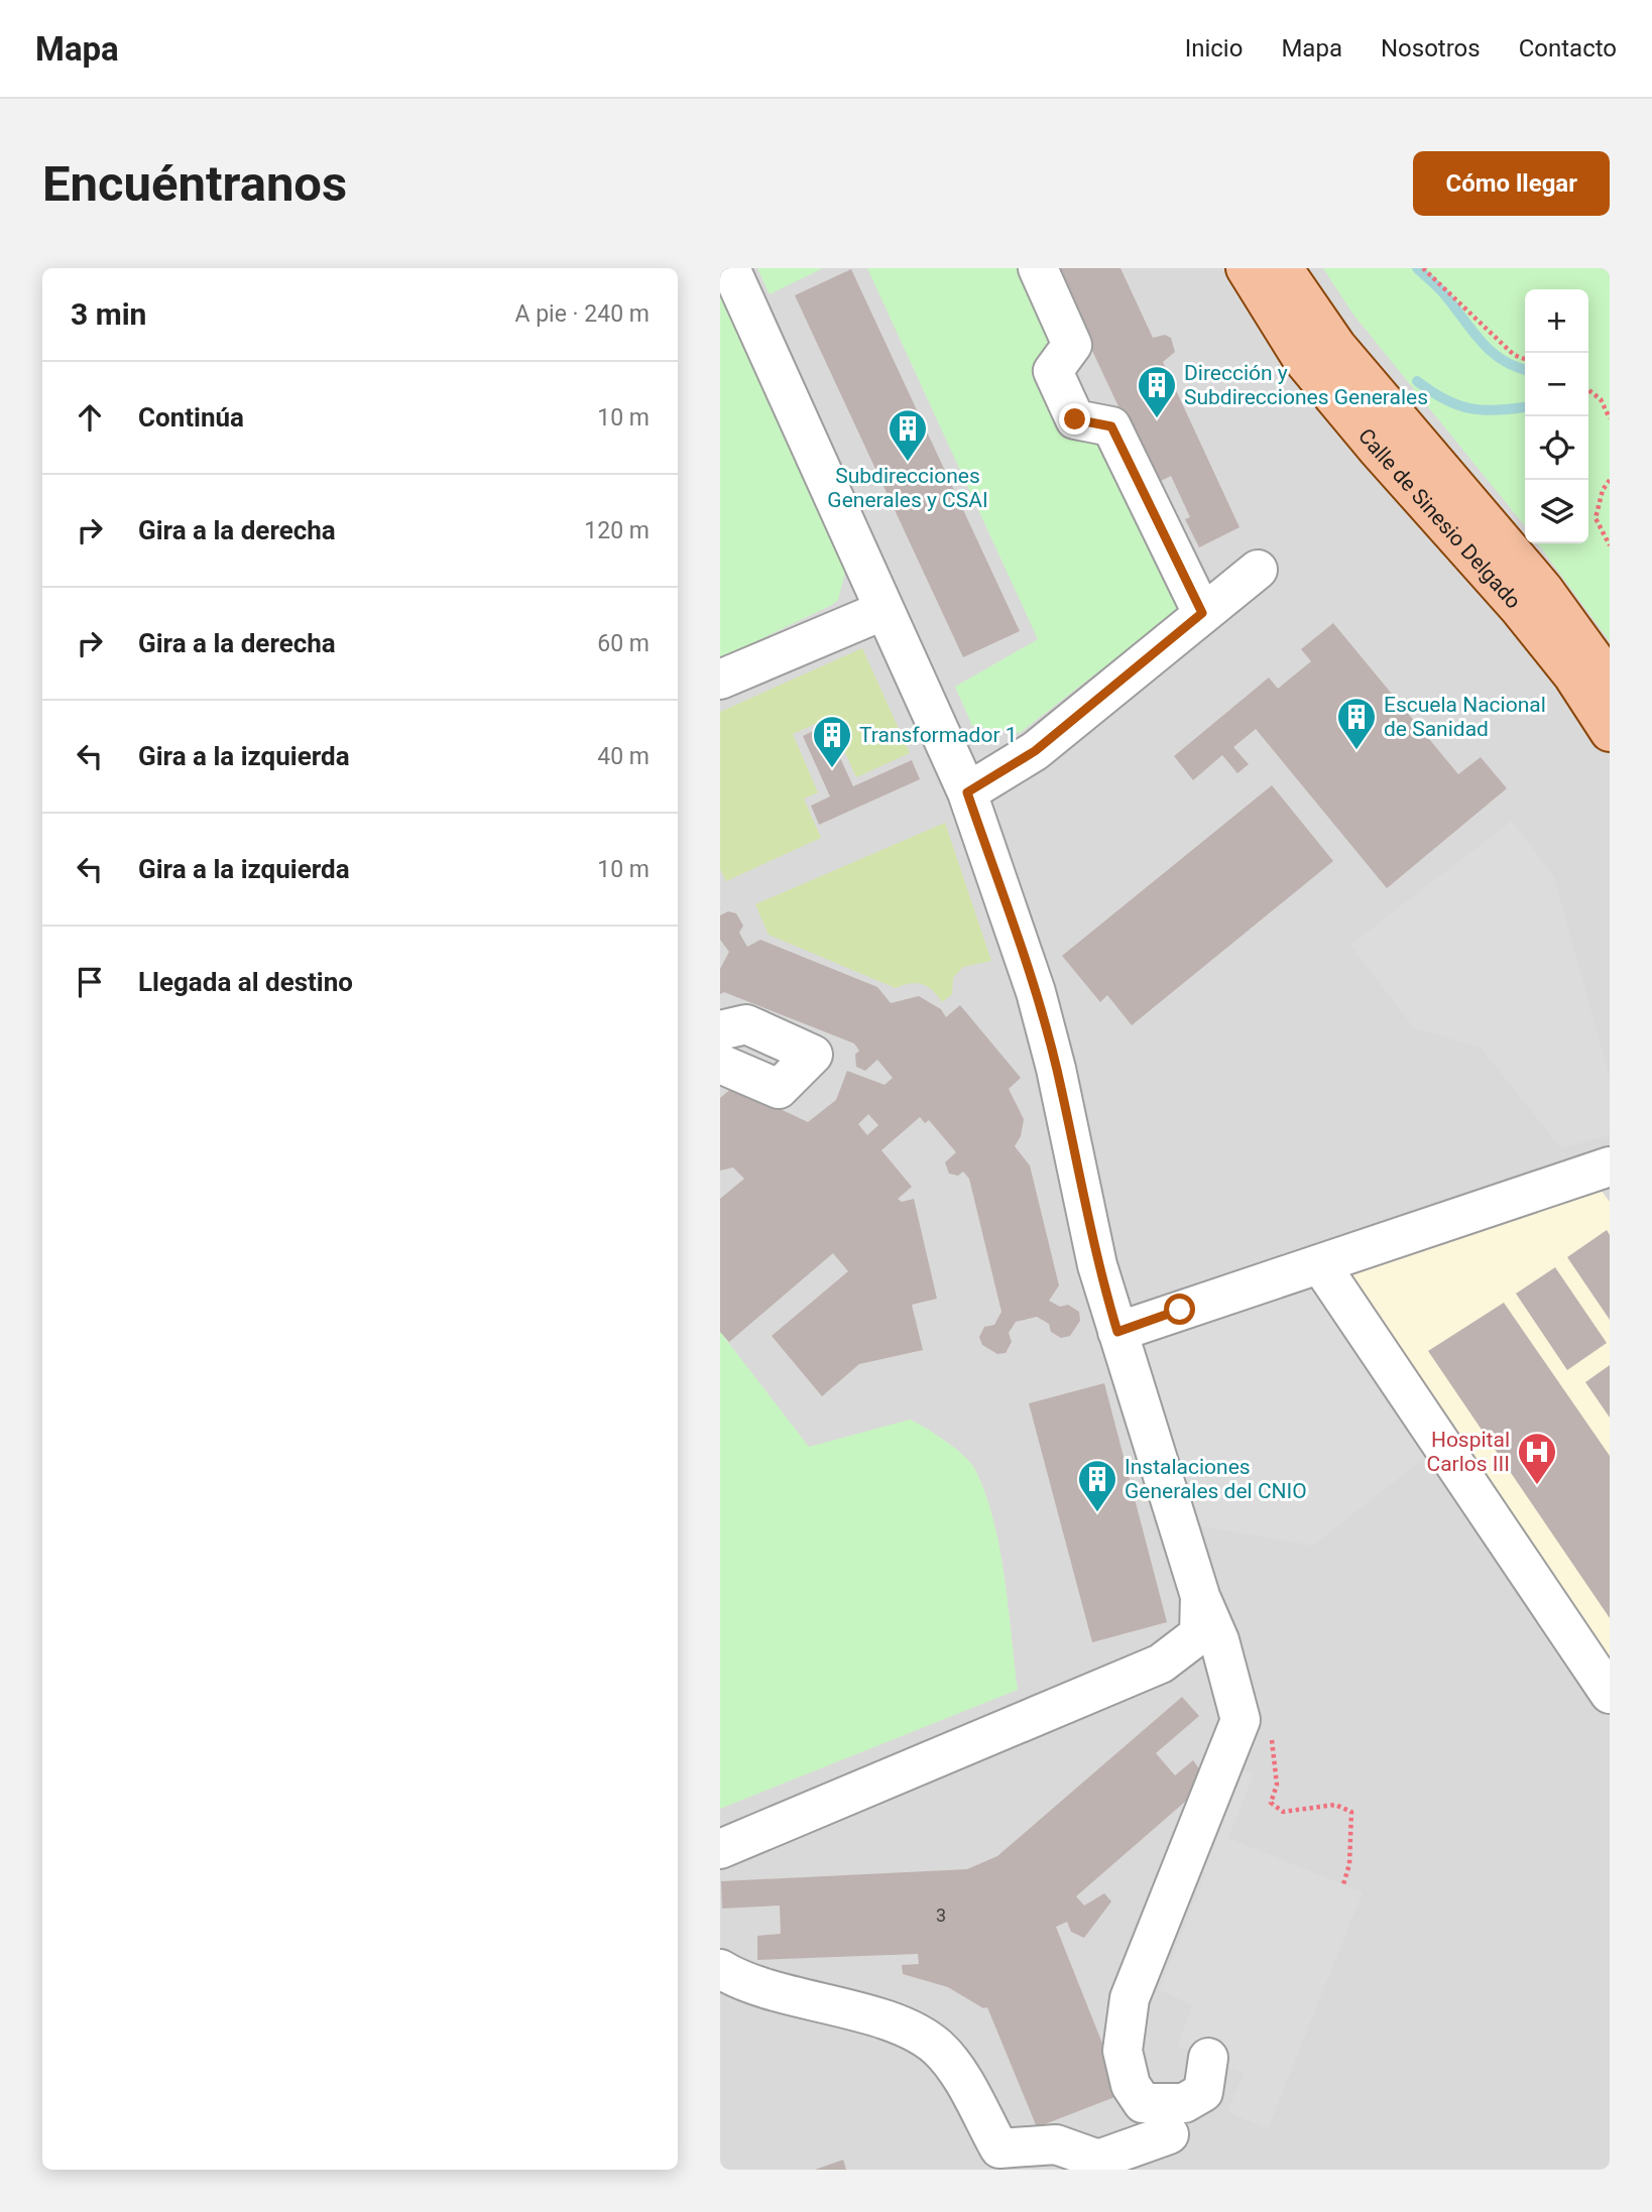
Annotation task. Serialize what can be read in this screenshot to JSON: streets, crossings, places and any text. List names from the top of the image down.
{
  "streets": {
    "main road": ["Calle de Sinesio Delgado"]
  },
  "places": {
    "building": [
      "Dirección y Subdirecciones Generales",
      "Subdirecciones Generales y CSAI",
      "Escuela Nacional de Sanidad",
      "Transformador 1",
      "Instalaciones Generales del CNIO"
    ],
    "hospital": ["Hospital Carlos III"]
  },
  "house_numbers": ["3"],
  "page": {
    "header": "Mapa",
    "nav": [
      "Inicio",
      "Mapa",
      "Nosotros",
      "Contacto"
    ],
    "buttons": "Cómo llegar",
    "title": "Encuéntranos",
    "heading": ["3 min", "A pie · 240 m"],
    "map_buttons": ["+", "−"],
    "list": [
      ["Continúa", "10 m"],
      ["Gira a la derecha", "120 m"],
      ["Gira a la derecha", "60 m"],
      ["Gira a la izquierda", "40 m"],
      ["Gira a la izquierda", "10 m"],
      "Llegada al destino"
    ]
  }
}
